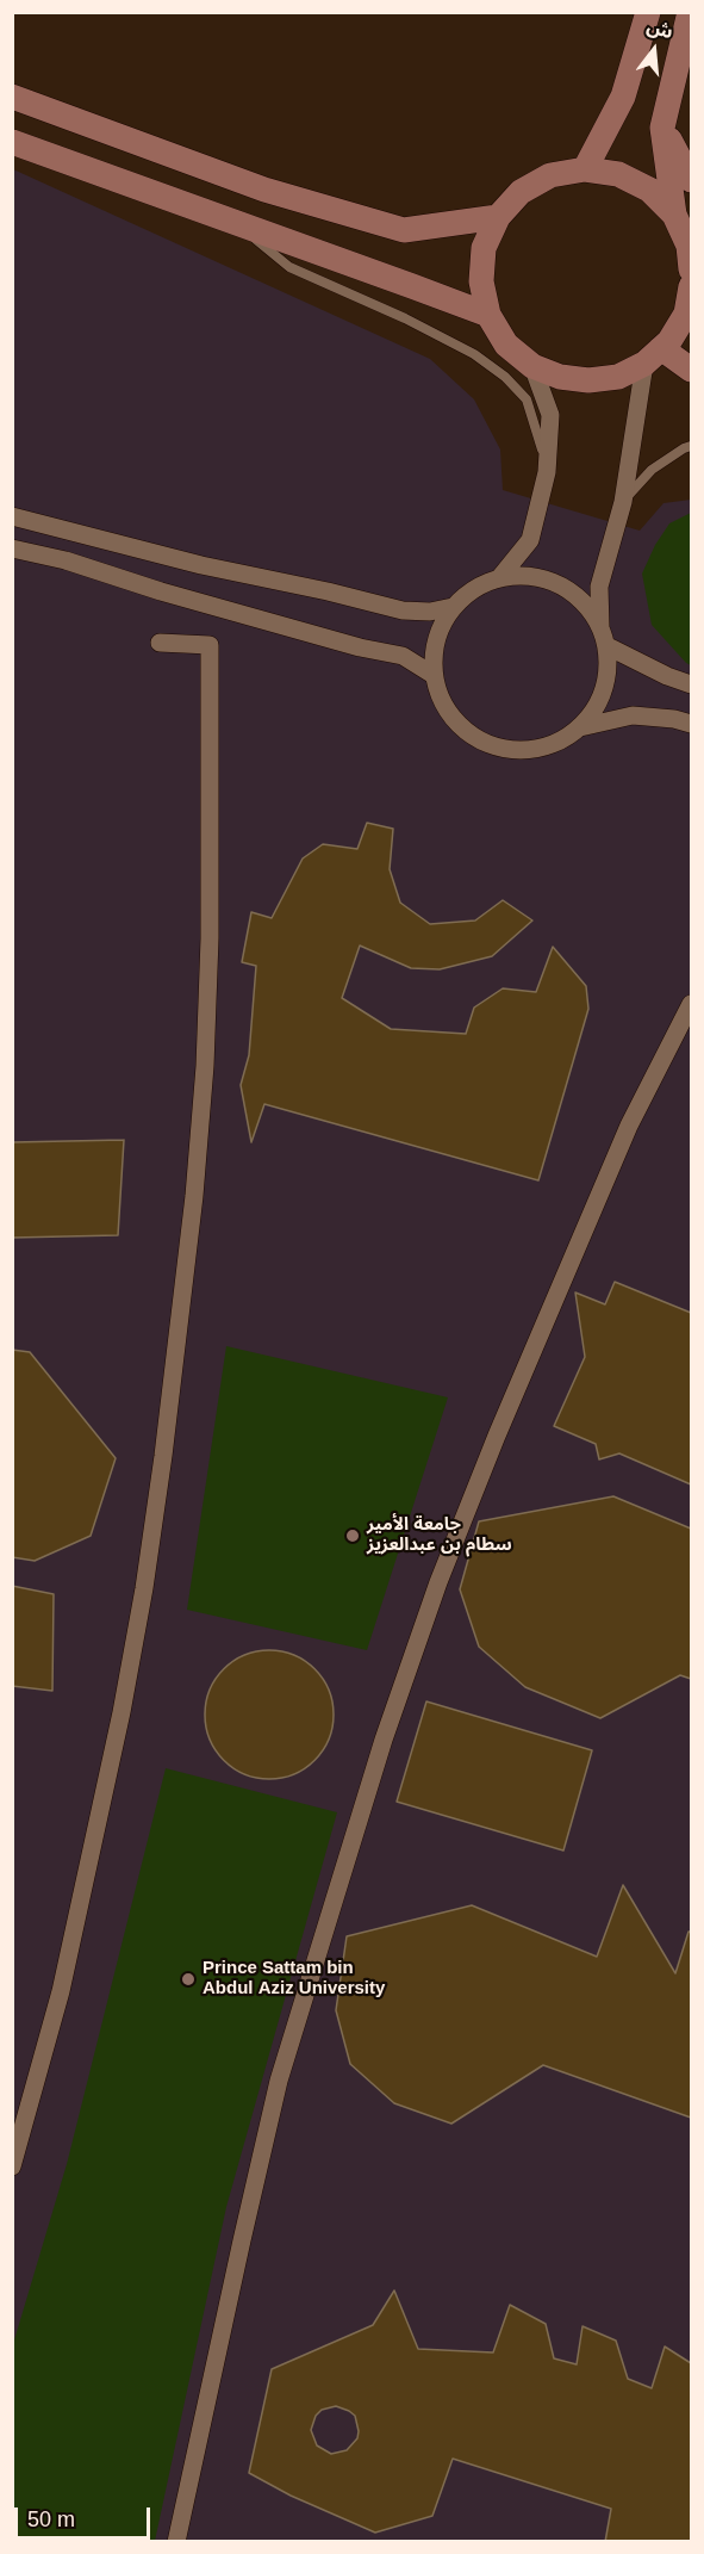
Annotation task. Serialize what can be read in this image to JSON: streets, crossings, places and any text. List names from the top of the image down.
{
  "places": ["جامعة الأمير سطام بن عبدالعزيز", "Prince Sattam bin Abdul Aziz University"],
  "scale_bar": "50 m",
  "north": "top"
}
